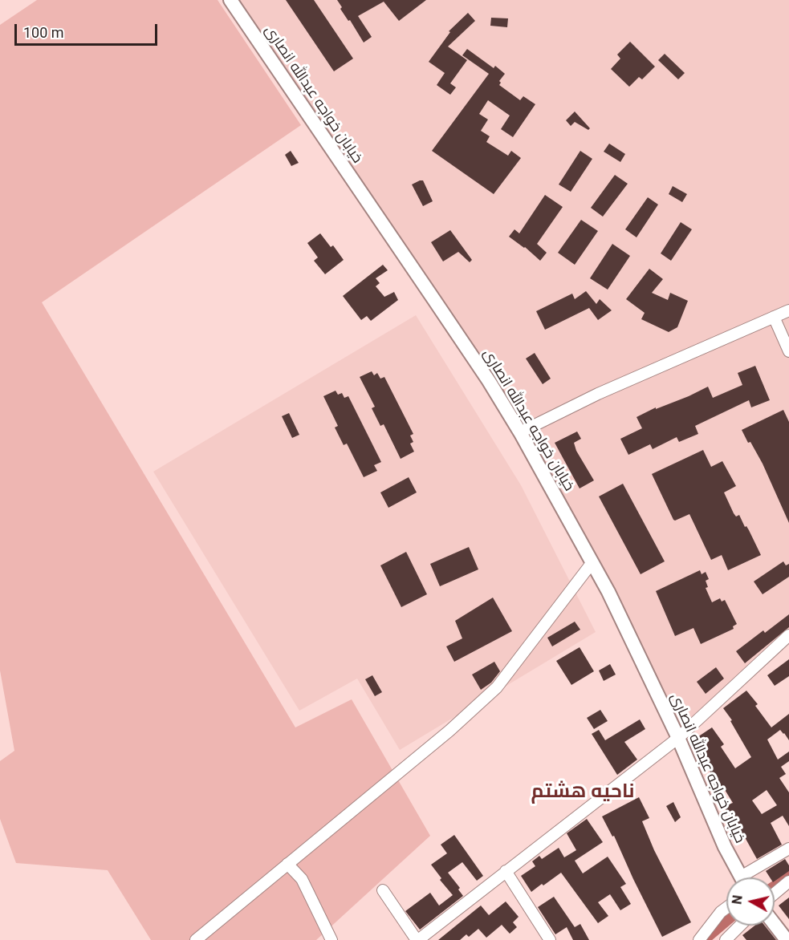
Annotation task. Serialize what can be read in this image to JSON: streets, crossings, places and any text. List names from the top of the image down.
{
  "streets": {
    "street": ["خیابان خواجه عبدالله انصاری"]
  },
  "districts": ["ناحیه هشتم"],
  "scale_bar": "100 m",
  "north": "left"
}
